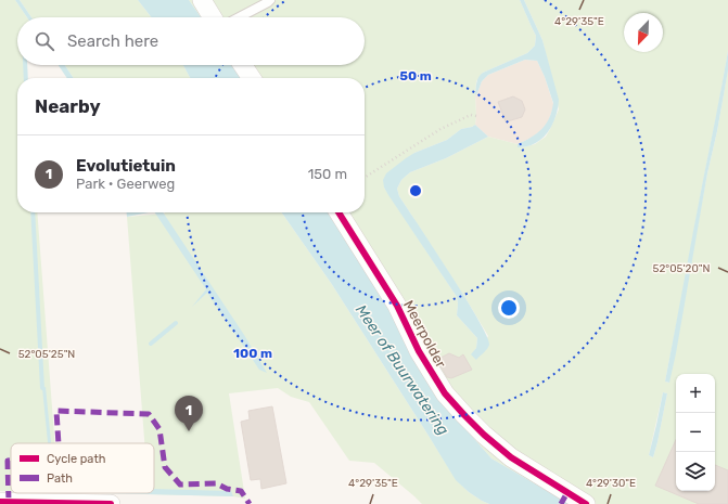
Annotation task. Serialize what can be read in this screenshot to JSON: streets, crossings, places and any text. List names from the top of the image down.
{
  "streets": {
    "street": ["Meerpolder"]
  },
  "water": ["Meer of Buurwatering"],
  "legend": ["Cycle path", "Path"],
  "north": "bottom left",
  "page": {
    "search": "Search here",
    "heading": "Nearby",
    "list": [
      {
        "mark": "1",
        "name": "Evolutietuin",
        "note": "Park · Geerweg",
        "value": "150 m"
      }
    ],
    "map_buttons": ["+", "−"],
    "pins": "1"
  },
  "coordinates": [
    "4°29'35\"E",
    "52°05'20\"N",
    "52°05'25\"N",
    "4°29'30\"E"
  ],
  "rings": ["50 m", "100 m"]
}
